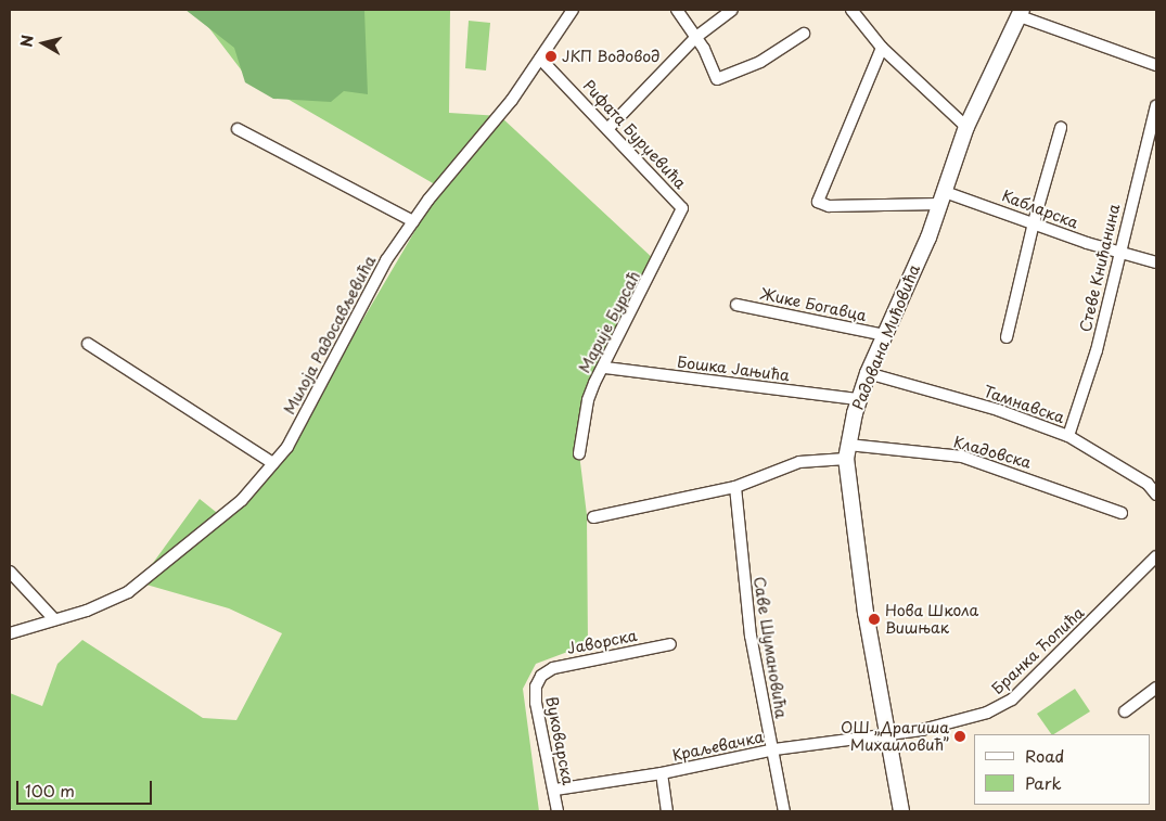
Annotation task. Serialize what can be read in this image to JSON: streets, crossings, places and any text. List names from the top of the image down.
{
  "streets": {
    "street": [
      "Рифата Бурџевића",
      "Кабларска",
      "Стеве Книћанина",
      "Жике Богавца",
      "Марије Бурсаћ",
      "Милоја Радосављевића",
      "Радована Мићовића",
      "Бошка Јањића",
      "Тамнавска",
      "Кладовска",
      "Јаворска",
      "Саве Шумановића",
      "Бранка Ћопића",
      "Вуковарска",
      "Краљевачка"
    ]
  },
  "crossings": [
    ["Рифата Бурџевића", "Марије Бурсаћ"],
    ["Рифата Бурџевића", "Милоја Радосављевића"],
    ["Кабларска", "Стеве Книћанина"],
    ["Кабларска", "Радована Мићовића"],
    ["Стеве Книћанина", "Тамнавска"],
    ["Жике Богавца", "Радована Мићовића"],
    ["Марије Бурсаћ", "Бошка Јањића"],
    ["Радована Мићовића", "Бошка Јањића"],
    ["Радована Мићовића", "Тамнавска"],
    ["Радована Мићовића", "Кладовска"],
    ["Радована Мићовића", "Бранка Ћопића"],
    ["Радована Мићовића", "Краљевачка"],
    ["Кладовска", "Саве Шумановића"],
    ["Јаворска", "Вуковарска"],
    ["Саве Шумановића", "Краљевачка"],
    ["Бранка Ћопића", "Краљевачка"],
    ["Вуковарска", "Краљевачка"]
  ],
  "places": ["ЈКП Водовод", "Нова Школа Вишњак", "ОШ „Драгиша Михаиловић”"],
  "legend": ["Road", "Park"],
  "scale_bar": "100 m",
  "north": "left"
}
